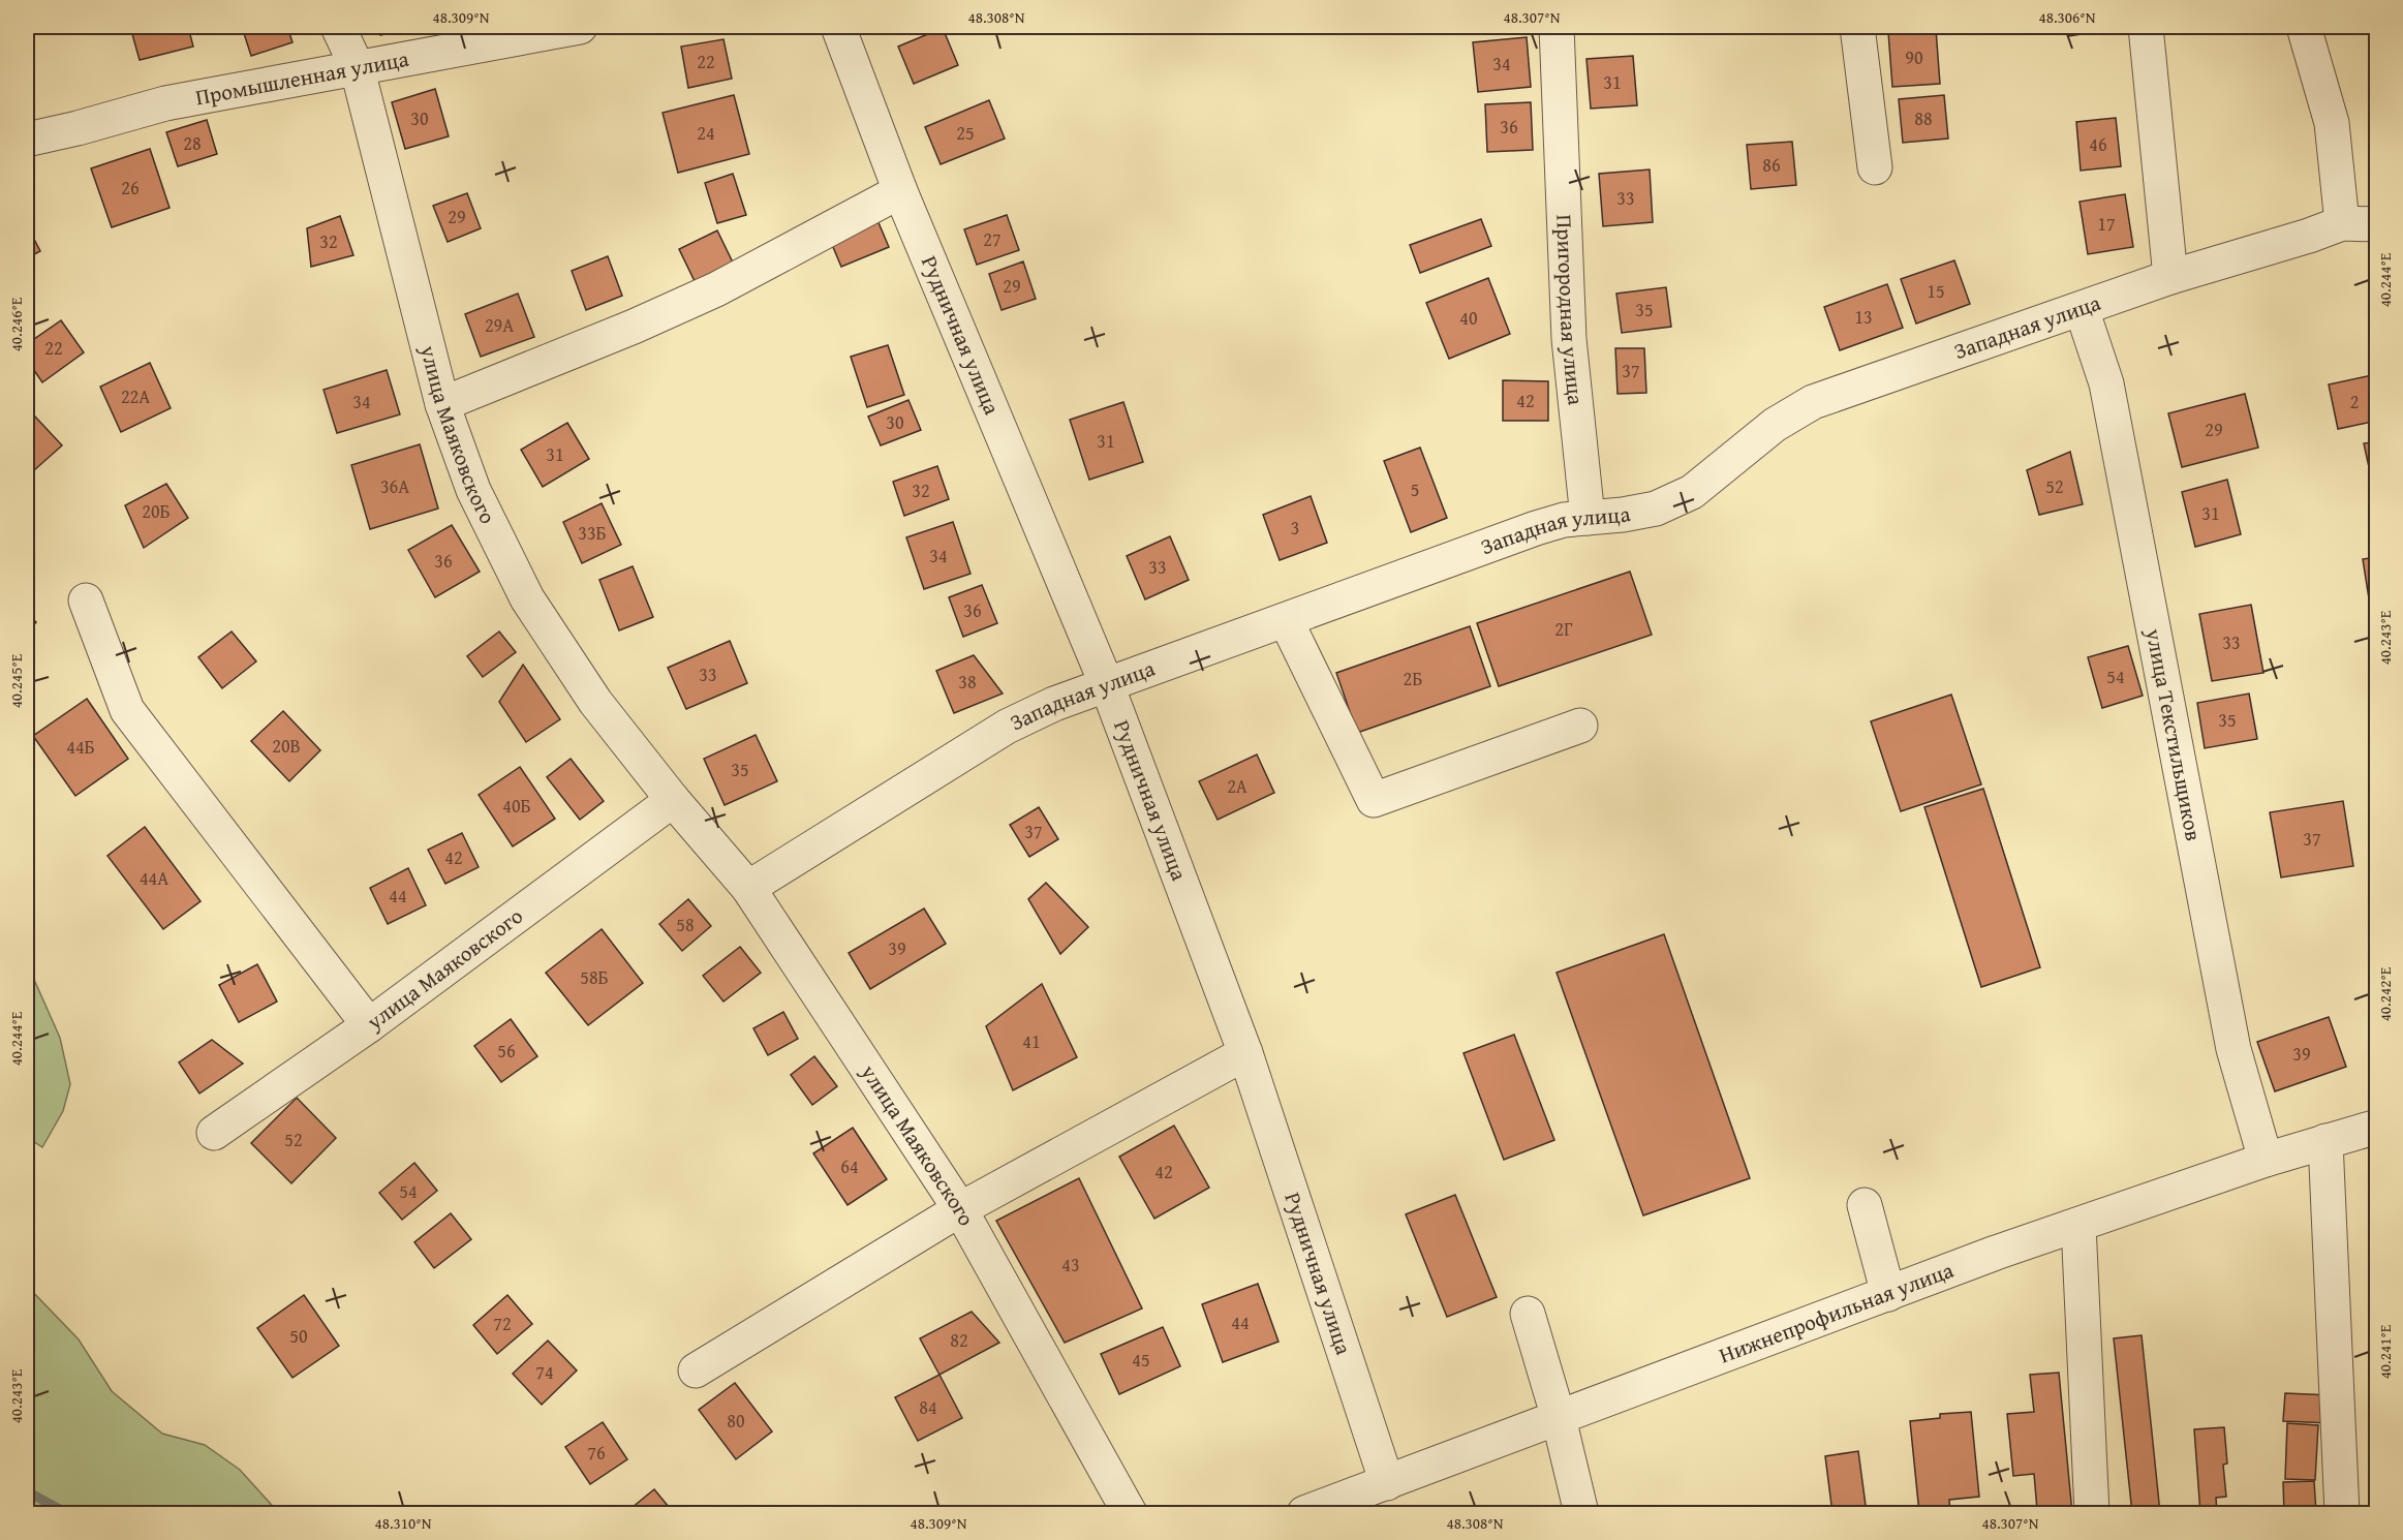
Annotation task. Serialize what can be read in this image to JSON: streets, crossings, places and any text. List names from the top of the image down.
{
  "streets": {
    "street": [
      "Промышленная улица",
      "Пригородная улица",
      "Западная улица",
      "Рудничная улица",
      "улица Маяковского",
      "улица Текстильщиков",
      "Нижнепрофильная улица"
    ]
  },
  "crossings": [
    ["Промышленная улица", "улица Маяковского"],
    ["Пригородная улица", "Западная улица"],
    ["Западная улица", "Рудничная улица"],
    ["Западная улица", "улица Маяковского"],
    ["Западная улица", "улица Текстильщиков"],
    ["Рудничная улица", "Нижнепрофильная улица"],
    ["улица Текстильщиков", "Нижнепрофильная улица"]
  ],
  "house_numbers": [
    "90",
    "22",
    "34",
    "31",
    "30",
    "88",
    "36",
    "24",
    "25",
    "28",
    "46",
    "86",
    "26",
    "33",
    "29",
    "17",
    "27",
    "32",
    "29",
    "15",
    "35",
    "13",
    "40",
    "29А",
    "22",
    "37",
    "22А",
    "42",
    "34",
    "2",
    "30",
    "29",
    "31",
    "31",
    "36А",
    "52",
    "5",
    "32",
    "20Б",
    "31",
    "3",
    "33Б",
    "34",
    "36",
    "33",
    "36",
    "2Г",
    "33",
    "33",
    "54",
    "2Б",
    "38",
    "35",
    "20В",
    "44Б",
    "35",
    "2А",
    "40Б",
    "37",
    "37",
    "42",
    "44А",
    "44",
    "58",
    "39",
    "58Б",
    "41",
    "56",
    "39",
    "52",
    "64",
    "42",
    "54",
    "43",
    "44",
    "72",
    "50",
    "82",
    "45",
    "74",
    "84",
    "80",
    "76"
  ],
  "coordinates": [
    "48.309°N",
    "48.308°N",
    "48.307°N",
    "48.306°N",
    "40.244°E",
    "40.246°E",
    "40.243°E",
    "40.245°E",
    "40.242°E",
    "40.241°E",
    "48.310°N"
  ]
}
